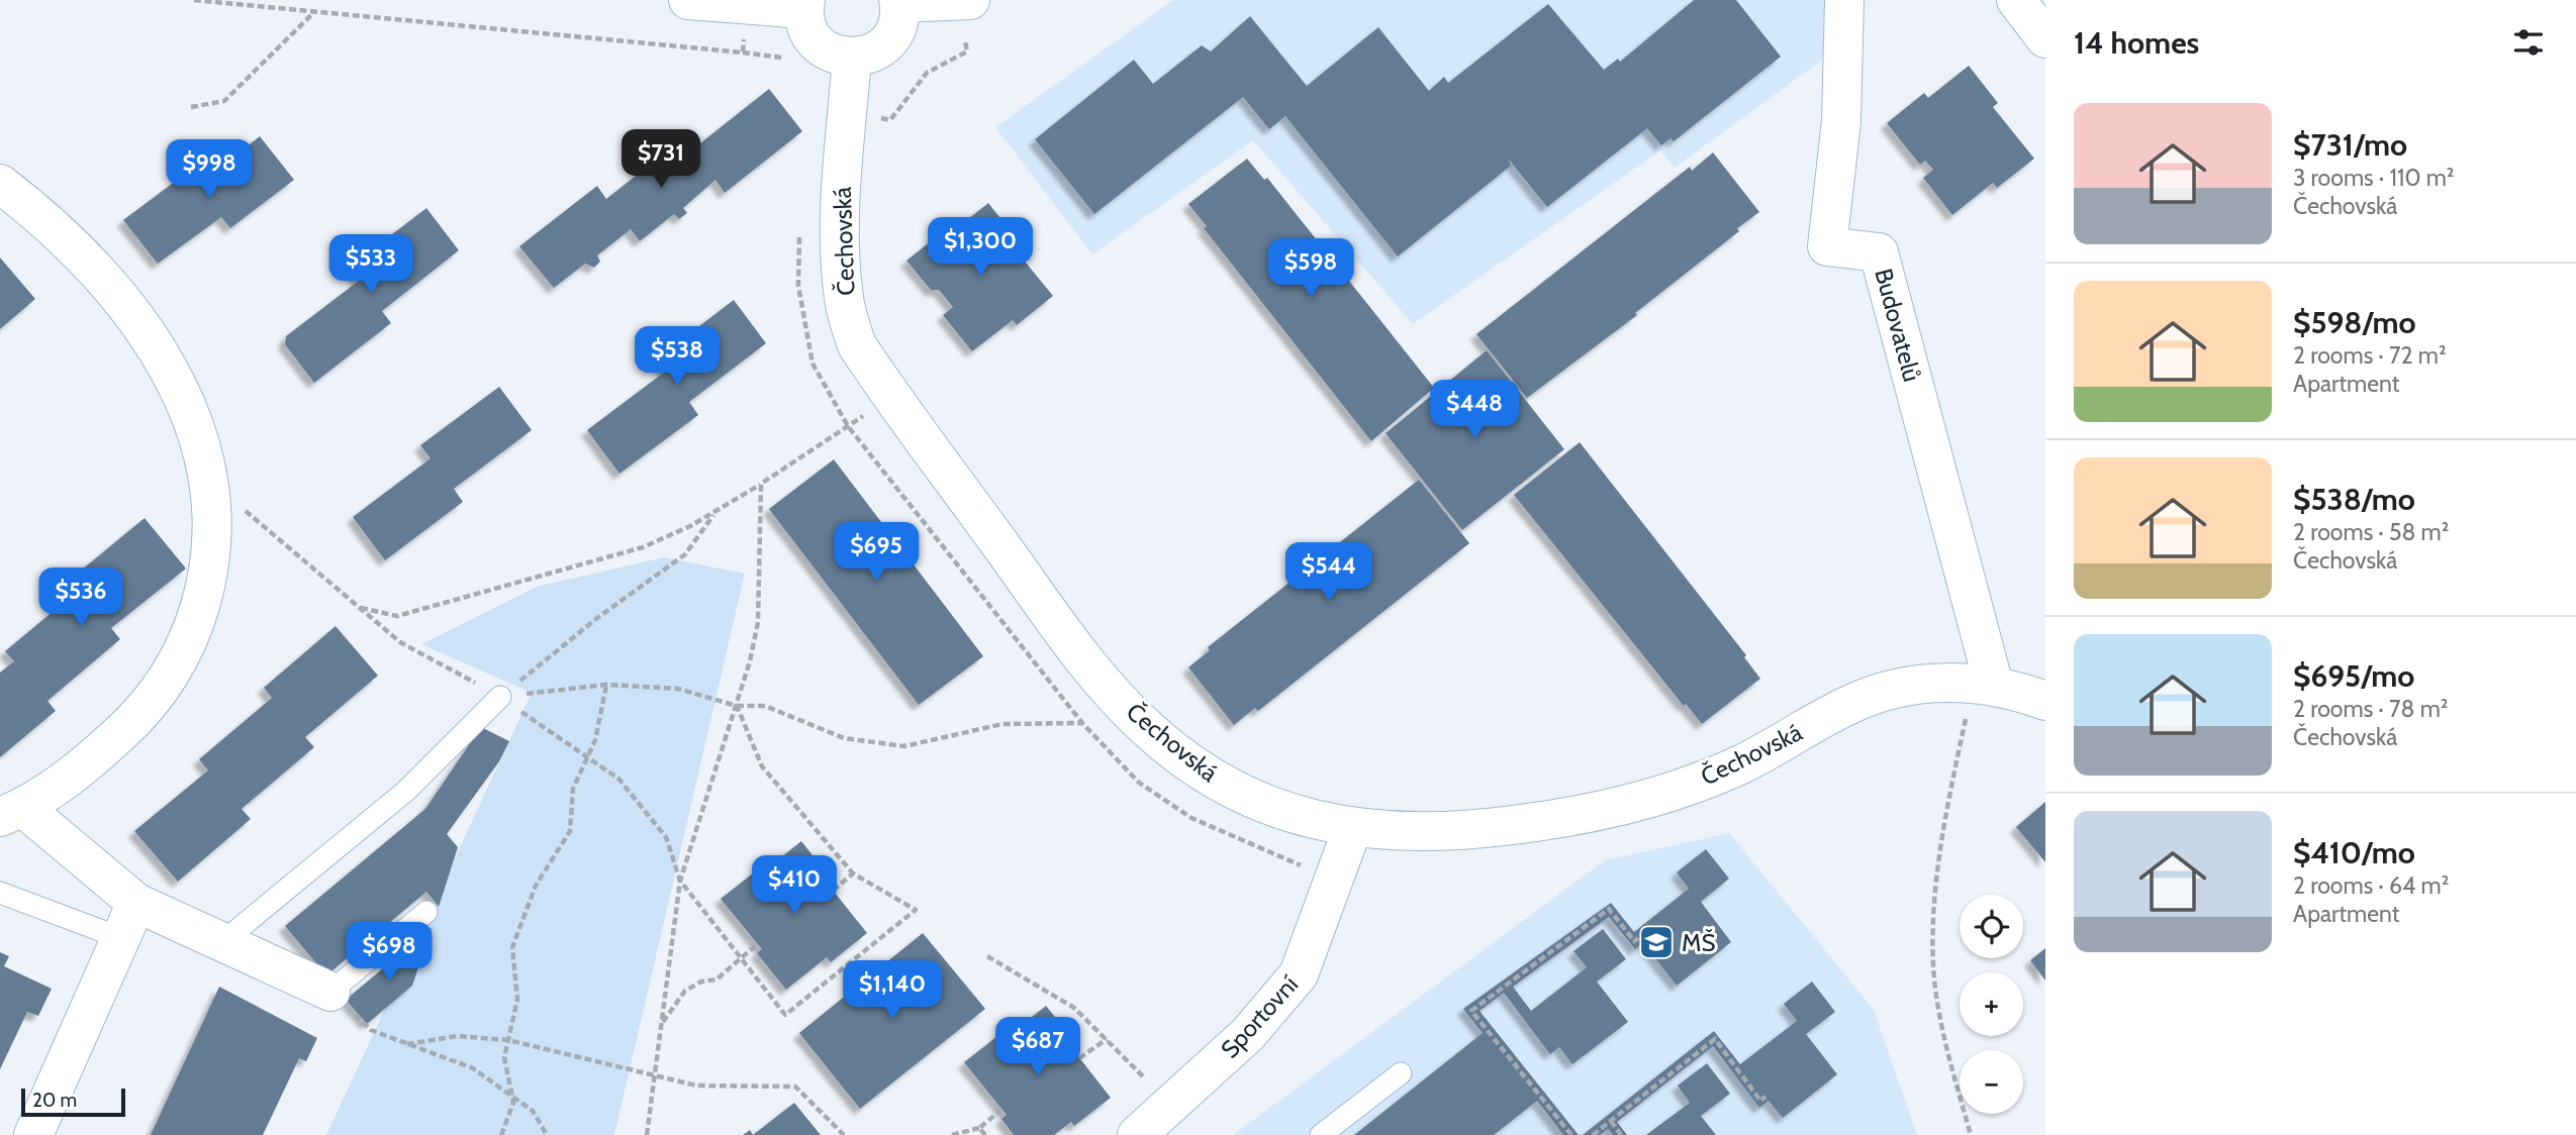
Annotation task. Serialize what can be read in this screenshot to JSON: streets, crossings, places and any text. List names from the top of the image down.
{
  "streets": {
    "street": ["Čechovská", "Budovatelů", "Sportovní"]
  },
  "crossings": [
    ["Čechovská", "Budovatelů"],
    ["Čechovská", "Sportovní"]
  ],
  "places": {
    "school or university": ["MŠ"]
  },
  "scale_bar": "20 m",
  "page": {
    "heading": "14 homes",
    "list": [
      {
        "name": "$731/mo",
        "note": "3 rooms · 110 m² · Čechovská"
      },
      {
        "name": "$598/mo",
        "note": "2 rooms · 72 m² · Apartment"
      },
      {
        "name": "$538/mo",
        "note": "2 rooms · 58 m² · Čechovská"
      },
      {
        "name": "$695/mo",
        "note": "2 rooms · 78 m² · Čechovská"
      },
      {
        "name": "$410/mo",
        "note": "2 rooms · 64 m² · Apartment"
      }
    ],
    "price": [
      "$731",
      "$998",
      "$1,300",
      "$533",
      "$598",
      "$538",
      "$448",
      "$695",
      "$544",
      "$536",
      "$410",
      "$698",
      "$1,140",
      "$687"
    ],
    "map_buttons": ["+", "−"],
    "scale": "20 m"
  }
}
